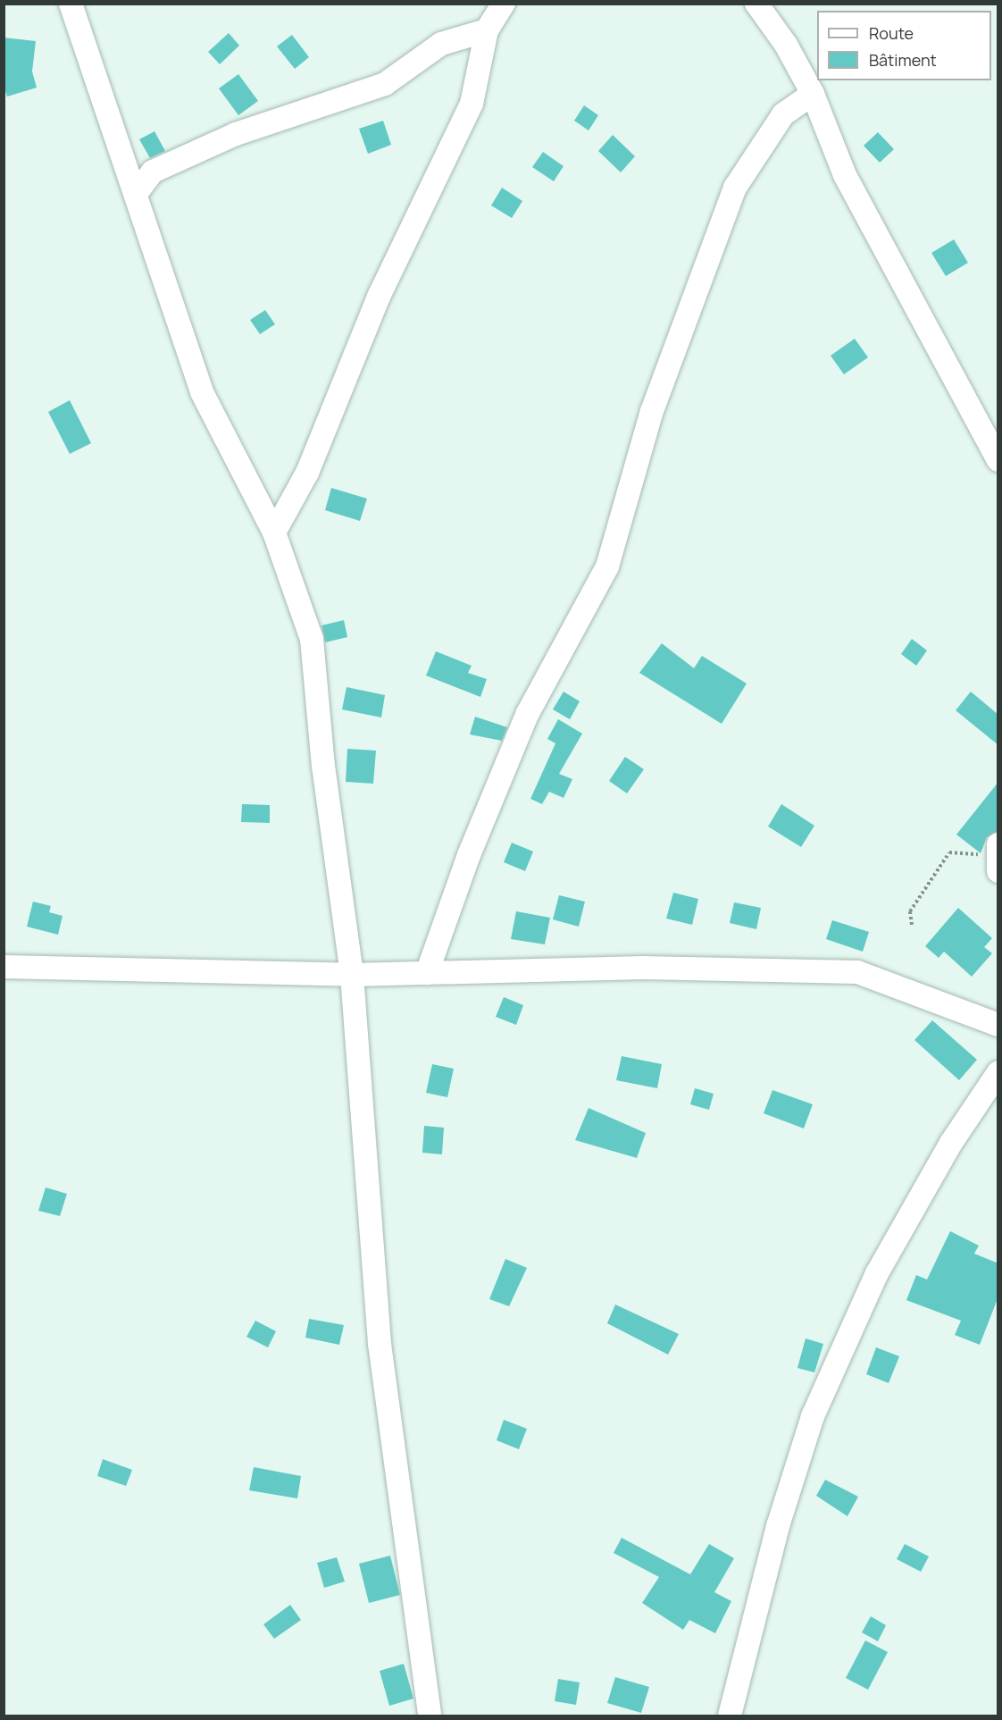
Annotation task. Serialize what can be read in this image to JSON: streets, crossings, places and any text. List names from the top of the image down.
{
  "legend": ["Route", "Bâtiment"]
}
